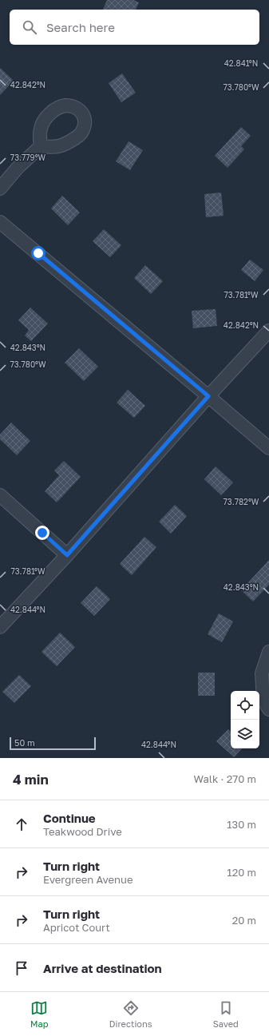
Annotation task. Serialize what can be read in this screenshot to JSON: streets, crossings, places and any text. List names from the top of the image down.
{
  "scale_bar": "50 m",
  "page": {
    "search": "Search here",
    "scale": "50 m",
    "heading": ["4 min", "Walk · 270 m"],
    "list": [
      ["Continue", "Teakwood Drive", "130 m"],
      ["Turn right", "Evergreen Avenue", "120 m"],
      ["Turn right", "Apricot Court", "20 m"],
      "Arrive at destination"
    ],
    "nav": ["Map", "Directions", "Saved"]
  },
  "coordinates": [
    "42.841°N",
    "42.842°N",
    "73.780°W",
    "73.779°W",
    "73.781°W",
    "42.843°N",
    "73.782°W",
    "42.844°N"
  ]
}
